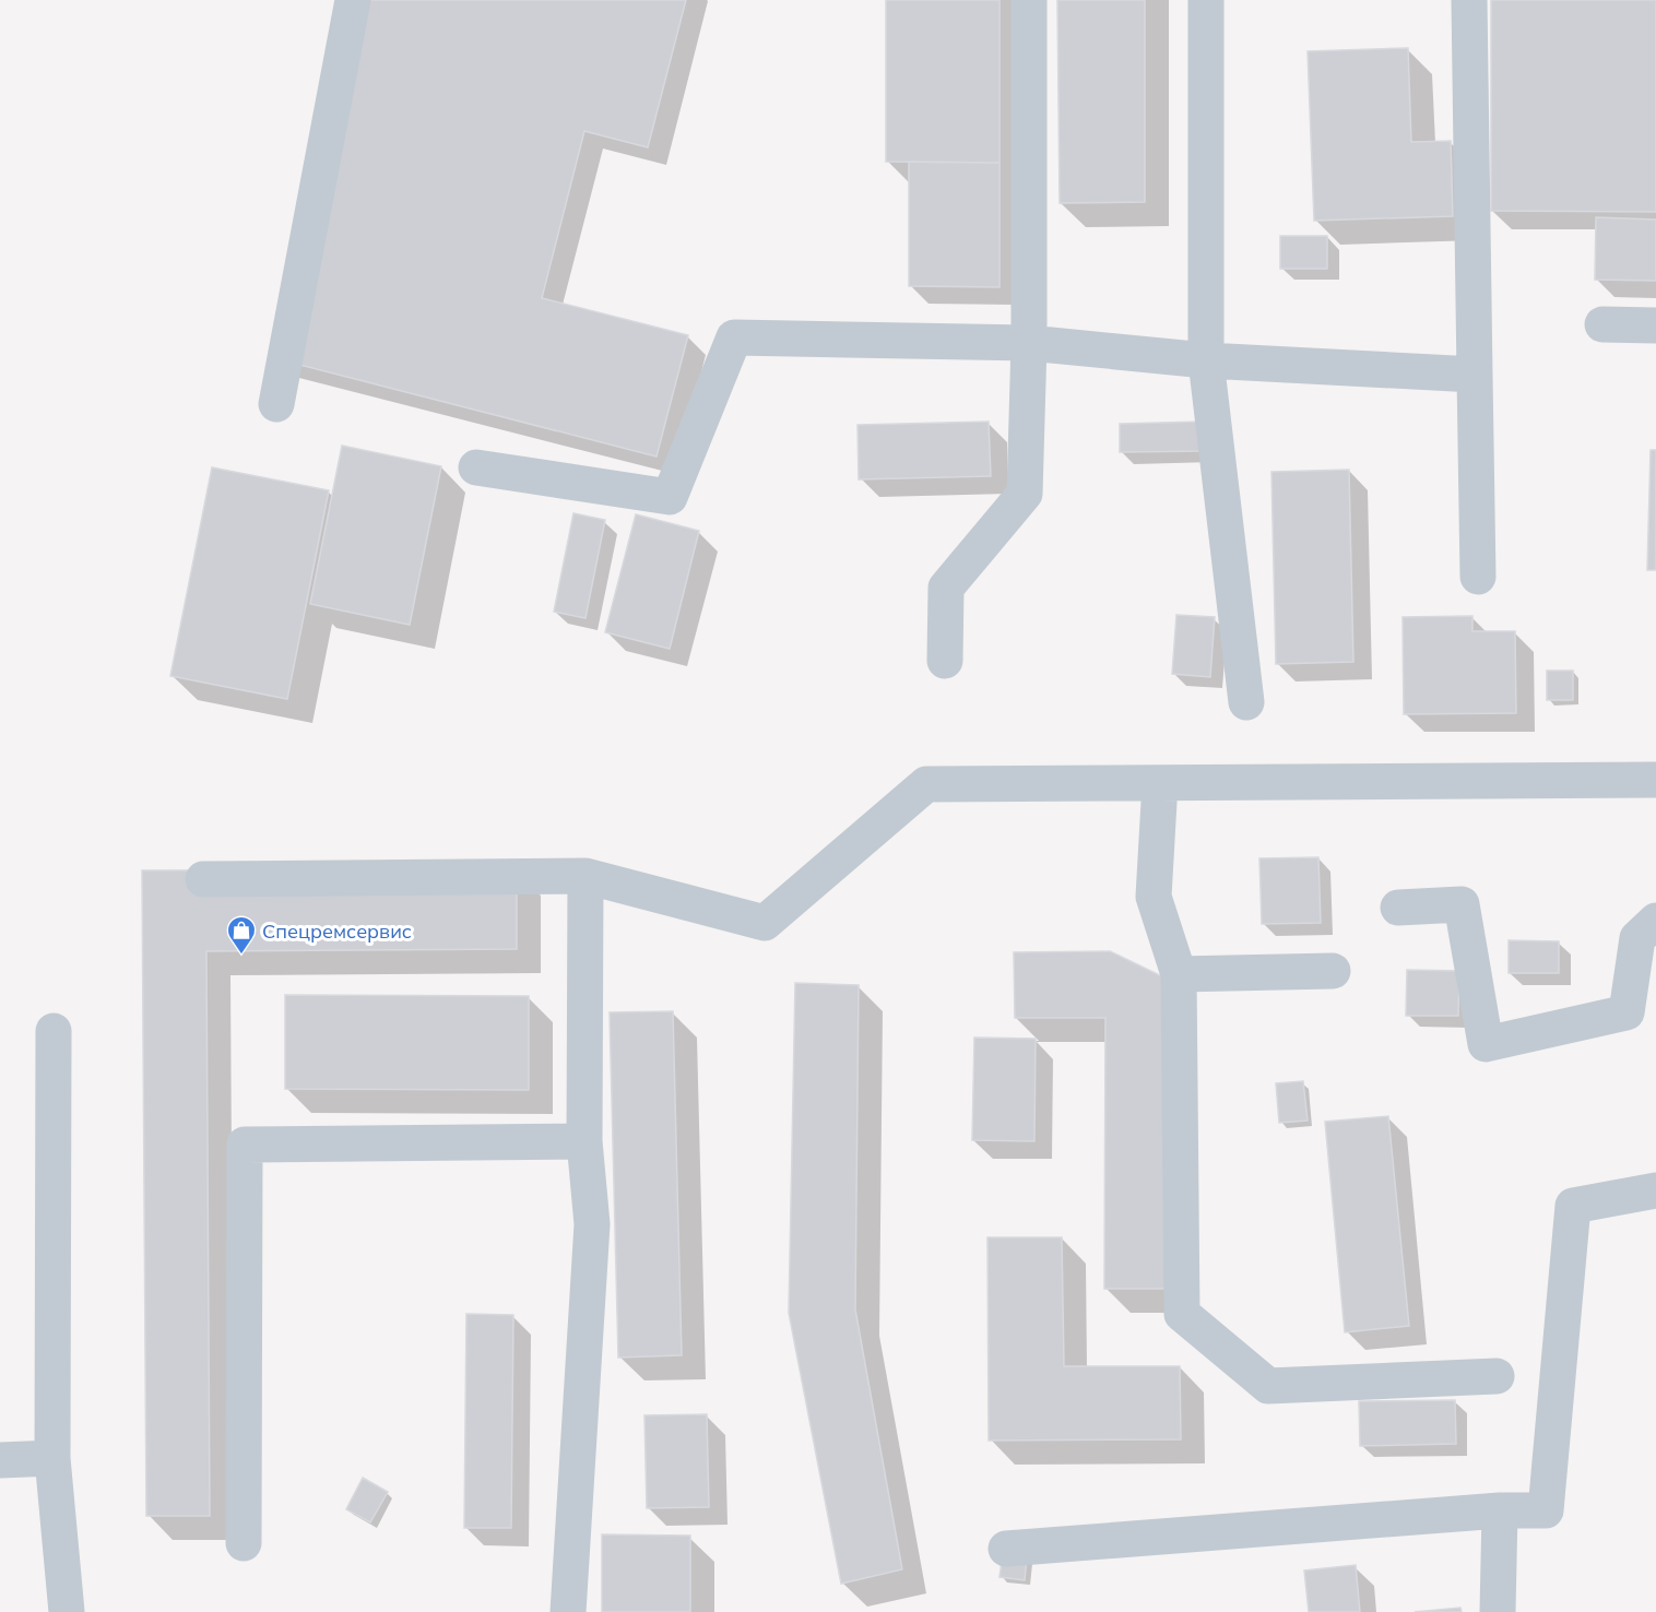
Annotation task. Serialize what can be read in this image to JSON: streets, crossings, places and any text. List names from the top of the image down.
{
  "places": {
    "shop": ["Спецремсервис"]
  }
}
